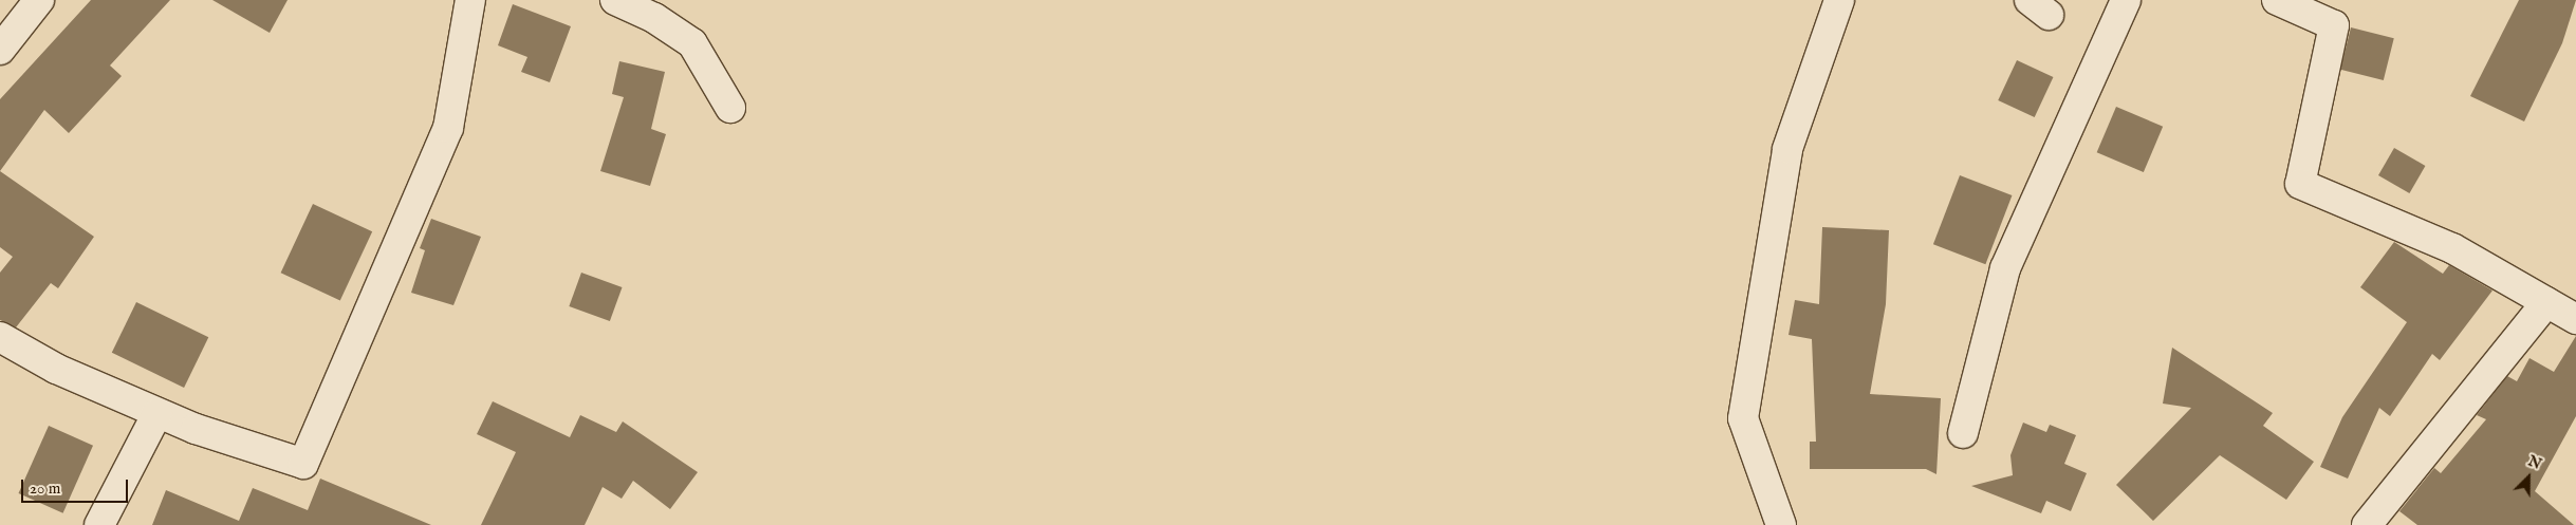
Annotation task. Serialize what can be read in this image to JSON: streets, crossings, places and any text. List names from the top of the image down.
{
  "scale_bar": "20 m",
  "north": "top right"
}
